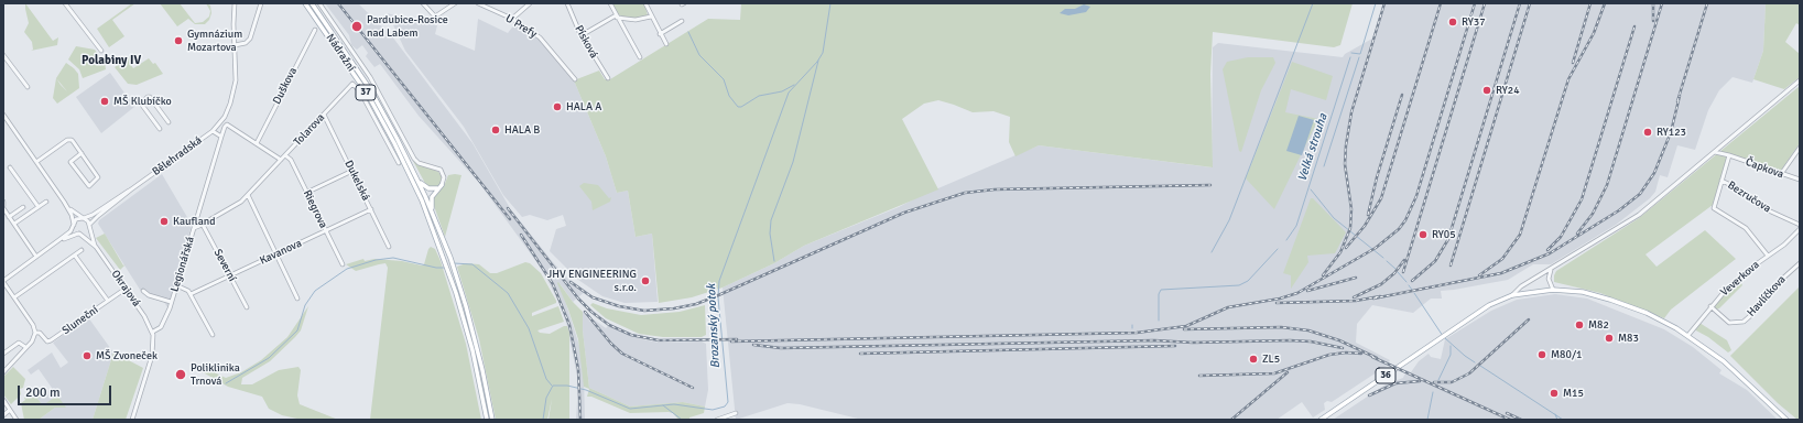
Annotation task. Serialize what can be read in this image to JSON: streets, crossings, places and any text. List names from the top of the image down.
{
  "streets": {
    "main road": ["Nádražní", "37", "36"],
    "street": [
      "U Prefy",
      "Písková",
      "Duškova",
      "Tolarova",
      "Bělehradská",
      "Čapkova",
      "Dukelská",
      "Bezručova",
      "Riegrova",
      "Kavanova",
      "Legionářská",
      "Severní",
      "Veverkova",
      "Okrajová",
      "Havlíčkova",
      "Sluneční"
    ]
  },
  "crossings": [
    ["Nádražní", "37"],
    ["Tolarova", "Dukelská"],
    ["Tolarova", "Riegrova"],
    ["Tolarova", "Legionářská"],
    ["Tolarova", "Severní"],
    ["Bělehradská", "Okrajová"],
    ["Dukelská", "Kavanova"],
    ["Riegrova", "Kavanova"],
    ["Kavanova", "Severní"],
    ["Legionářská", "Okrajová"],
    ["Veverkova", "Havlíčkova"],
    ["Okrajová", "Sluneční"]
  ],
  "districts": ["Polabiny IV"],
  "water": ["Velká strouha", "Brozanský potok"],
  "places": [
    "RY37",
    "Pardubice-Rosice nad Labem",
    "Gymnázium Mozartova",
    "RY24",
    "MŠ Klubíčko",
    "HALA A",
    "HALA B",
    "RY123",
    "Kaufland",
    "RY05",
    "JHV ENGINEERING s.r.o.",
    "M82",
    "M83",
    "M80/1",
    "MŠ Zvoneček",
    "ZL5",
    "Poliklinika Trnová",
    "M15"
  ],
  "scale_bar": "200 m"
}
